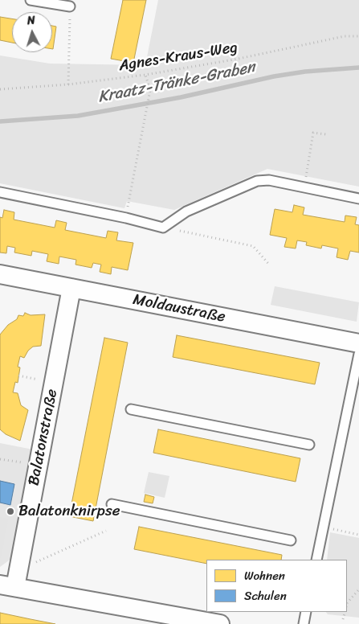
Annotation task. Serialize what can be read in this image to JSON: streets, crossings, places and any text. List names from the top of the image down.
{
  "streets": {
    "street": ["Moldaustraße", "Balatonstraße"],
    "path": ["Agnes-Kraus-Weg"]
  },
  "crossings": [
    ["Moldaustraße", "Balatonstraße"]
  ],
  "water": ["Kraatz-Tränke-Graben"],
  "places": ["Balatonknirpse"],
  "legend": ["Wohnen", "Schulen"],
  "north": "top"
}
